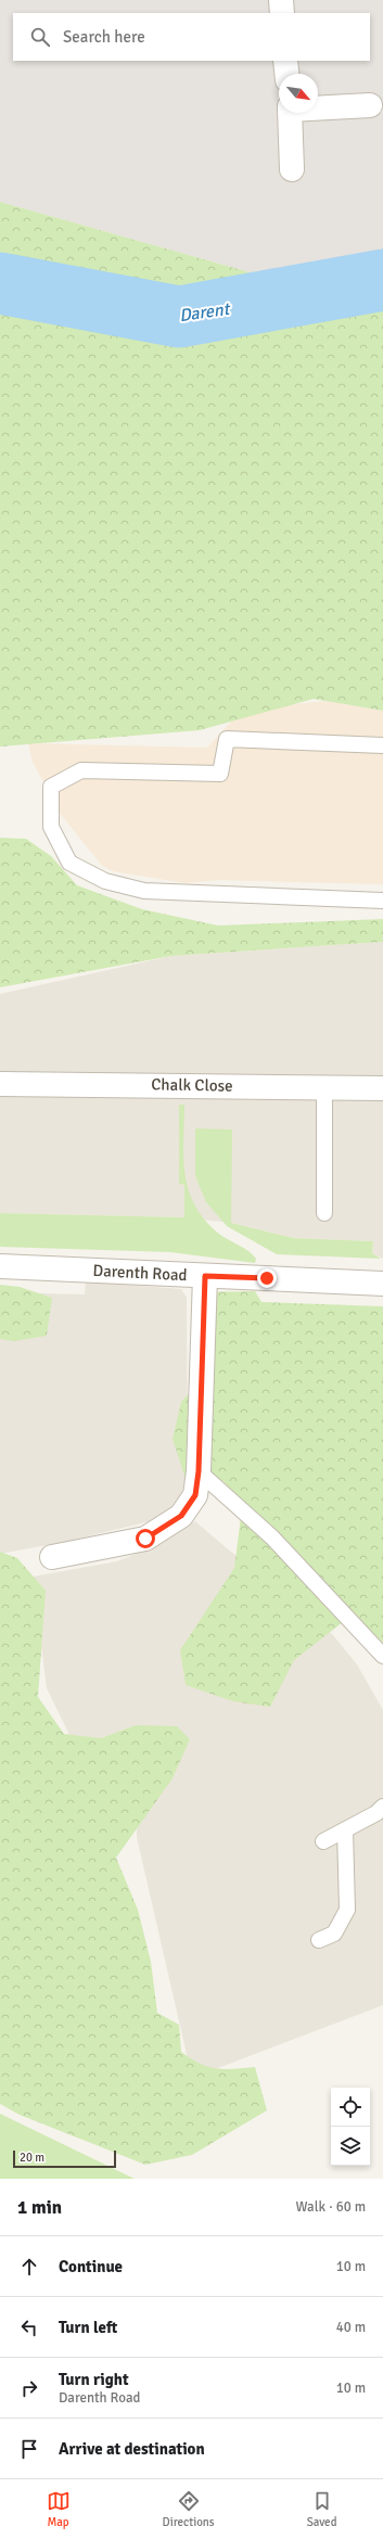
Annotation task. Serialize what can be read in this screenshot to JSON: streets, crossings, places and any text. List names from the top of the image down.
{
  "streets": {
    "street": ["Chalk Close", "Darenth Road"]
  },
  "water": ["Darent"],
  "scale_bar": "20 m",
  "north": "bottom right",
  "page": {
    "search": "Search here",
    "scale": "20 m",
    "heading": ["1 min", "Walk · 60 m"],
    "list": [
      ["Continue", "10 m"],
      ["Turn left", "40 m"],
      ["Turn right", "Darenth Road", "10 m"],
      "Arrive at destination"
    ],
    "nav": ["Map", "Directions", "Saved"]
  }
}
